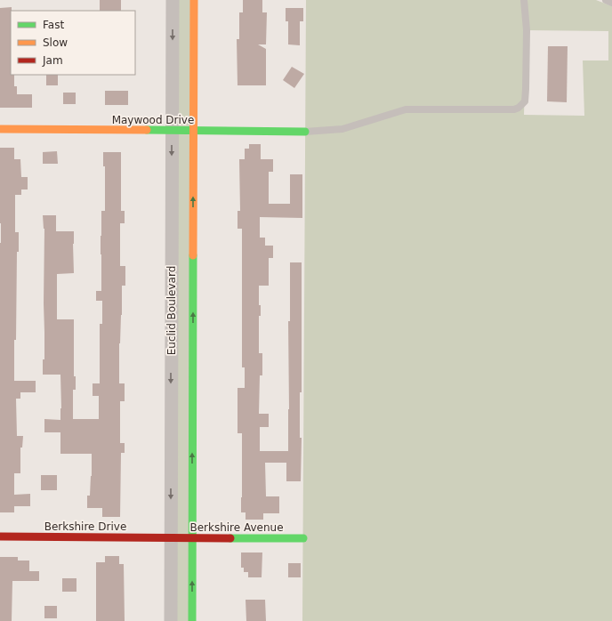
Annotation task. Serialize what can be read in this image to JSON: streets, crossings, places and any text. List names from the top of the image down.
{
  "streets": {
    "street": [
      "Maywood Drive",
      "Euclid Boulevard",
      "Berkshire Drive",
      "Berkshire Avenue"
    ]
  },
  "crossings": [
    ["Maywood Drive", "Euclid Boulevard"],
    ["Euclid Boulevard", "Berkshire Drive"],
    ["Euclid Boulevard", "Berkshire Avenue"],
    ["Berkshire Drive", "Berkshire Avenue"]
  ],
  "legend": ["Fast", "Slow", "Jam"]
}
